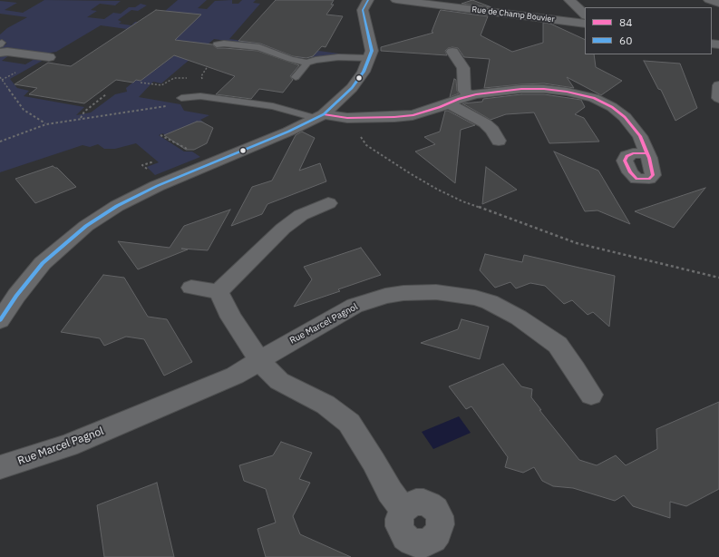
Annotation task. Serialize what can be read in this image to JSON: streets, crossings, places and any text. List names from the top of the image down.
{
  "streets": {
    "street": ["Rue de Champ Bouvier", "Rue Marcel Pagnol"]
  },
  "lines": ["transit line 60", "transit line 84"],
  "legend": ["84", "60"]
}
